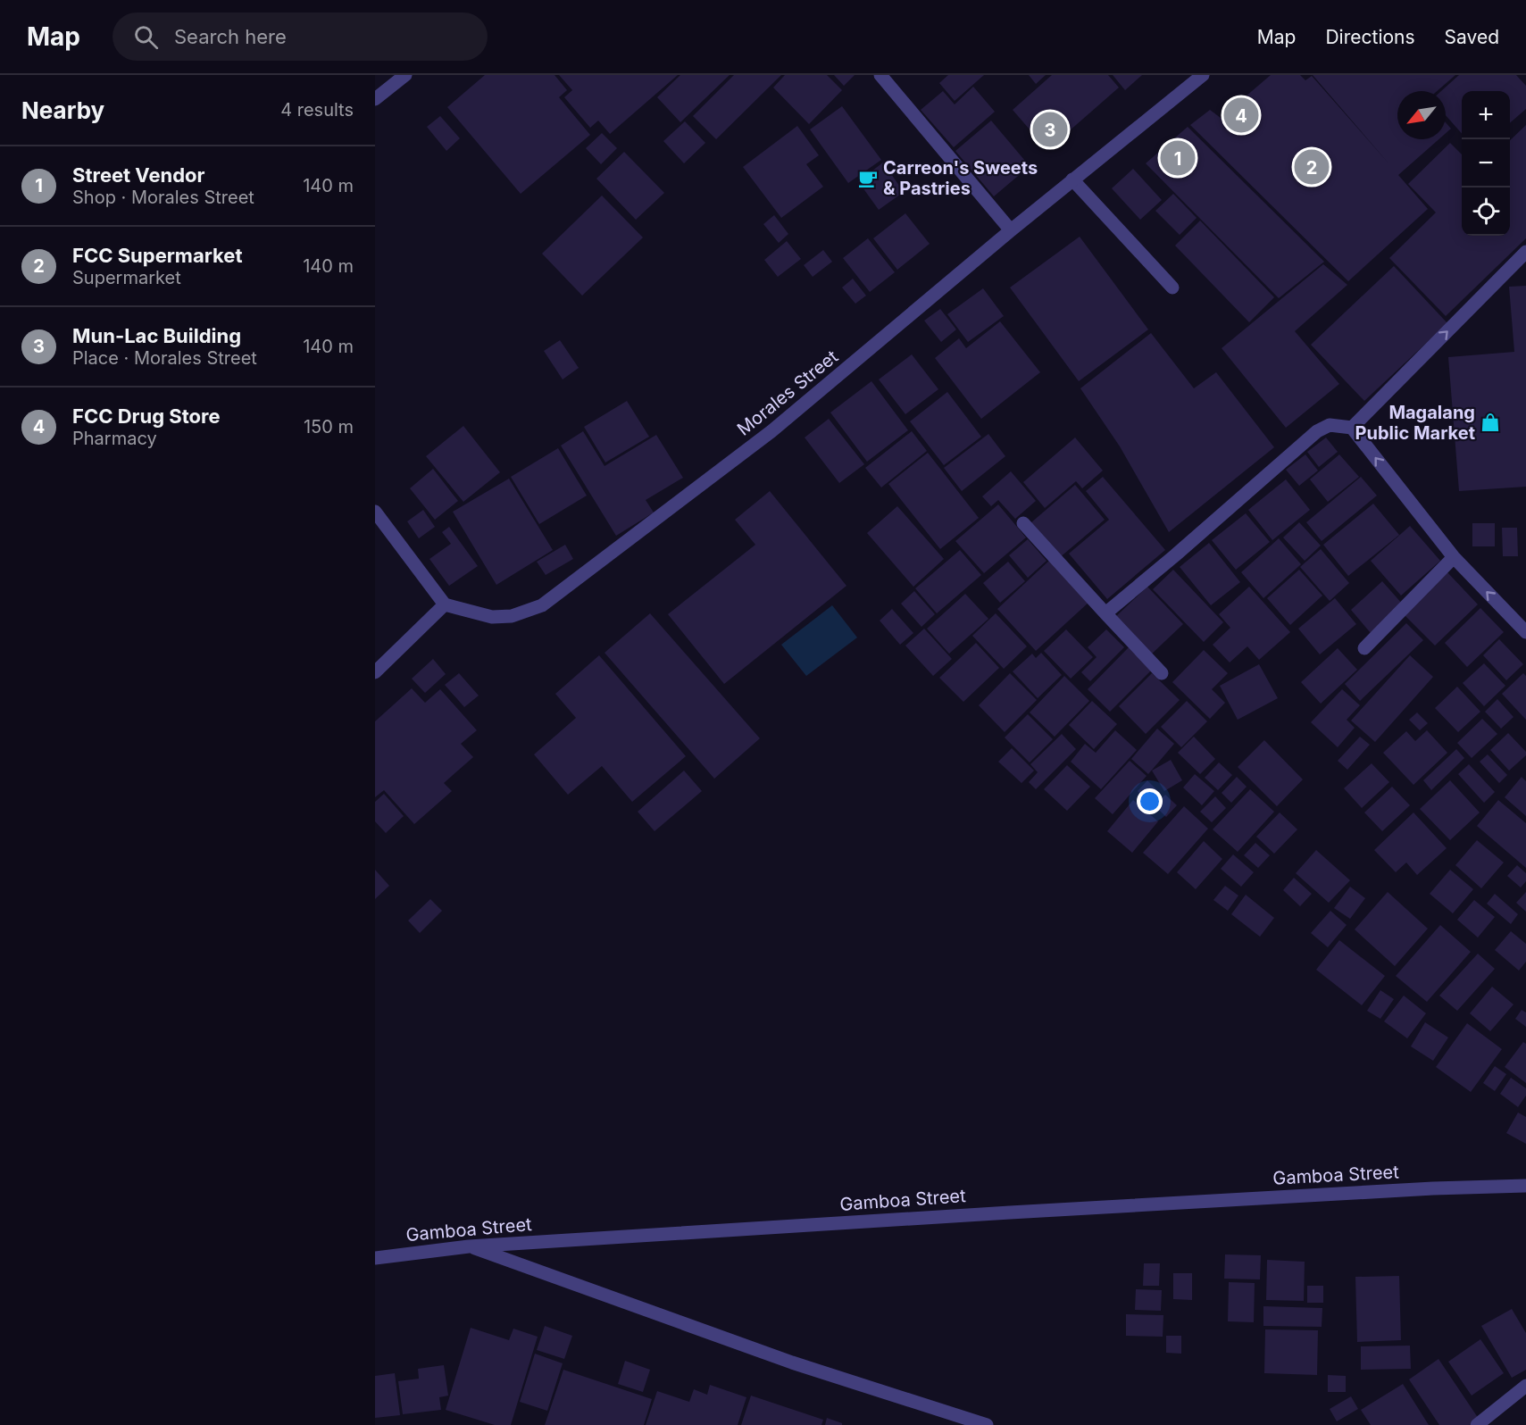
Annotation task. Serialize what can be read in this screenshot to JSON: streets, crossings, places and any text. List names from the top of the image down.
{
  "streets": {
    "street": ["Morales Street", "Gamboa Street"]
  },
  "places": {
    "cafe": ["Carreon's Sweets & Pastries"],
    "shop": ["Magalang Public Market"]
  },
  "north": "bottom left",
  "page": {
    "header": "Map",
    "search": "Search here",
    "nav": ["Map", "Directions", "Saved"],
    "heading": ["Nearby", "4 results"],
    "map_buttons": ["+", "−"],
    "pins": [
      "4",
      "3",
      "1",
      "2"
    ],
    "list": [
      {
        "mark": "1",
        "name": "Street Vendor",
        "note": "Shop · Morales Street",
        "value": "140 m"
      },
      {
        "mark": "2",
        "name": "FCC Supermarket",
        "note": "Supermarket",
        "value": "140 m"
      },
      {
        "mark": "3",
        "name": "Mun-Lac Building",
        "note": "Place · Morales Street",
        "value": "140 m"
      },
      {
        "mark": "4",
        "name": "FCC Drug Store",
        "note": "Pharmacy",
        "value": "150 m"
      }
    ]
  }
}
